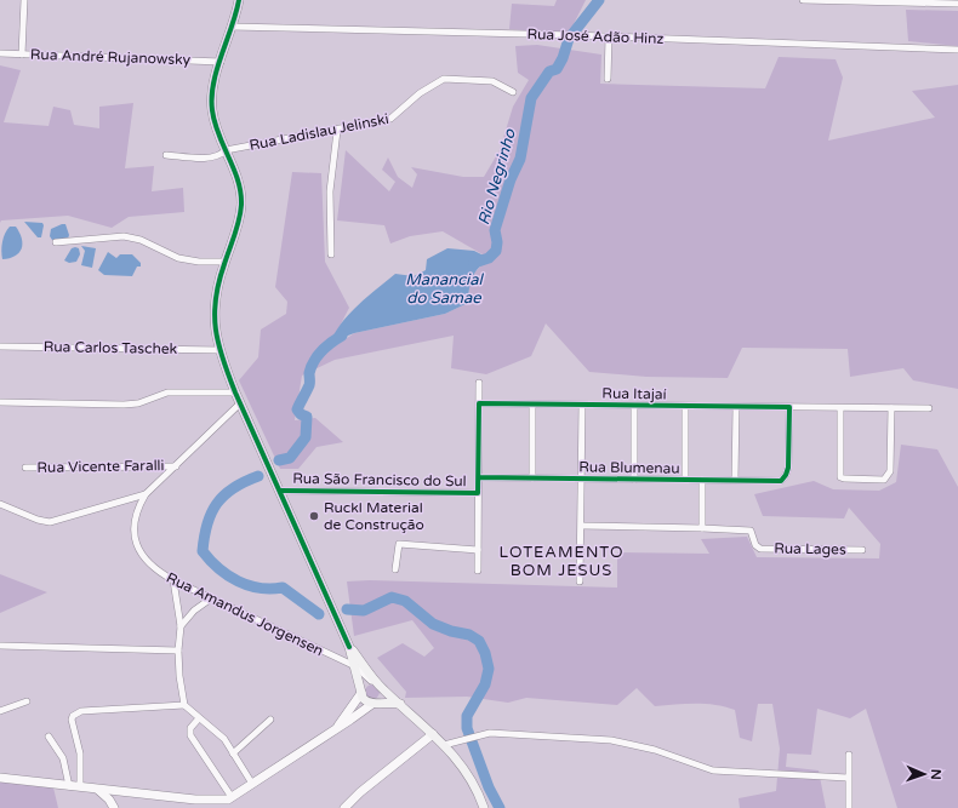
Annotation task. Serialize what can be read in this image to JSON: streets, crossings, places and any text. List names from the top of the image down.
{
  "streets": {
    "street": [
      "Rua José Adão Hinz",
      "Rua André Rujanowsky",
      "Rua Ladislau Jelinski",
      "Rua Carlos Taschek",
      "Rua Itajaí",
      "Rua Vicente Faralli",
      "Rua Blumenau",
      "Rua São Francisco do Sul",
      "Rua Lages",
      "Rua Amandus Jorgensen"
    ]
  },
  "crossings": [
    ["Rua Itajaí", "Rua Blumenau"],
    ["Rua Vicente Faralli", "Rua Amandus Jorgensen"]
  ],
  "districts": ["LOTEAMENTO BOM JESUS"],
  "water": ["Rio Negrinho", "Manancial do Samae"],
  "places": ["Ruckl Material de Construção"],
  "north": "right"
}
